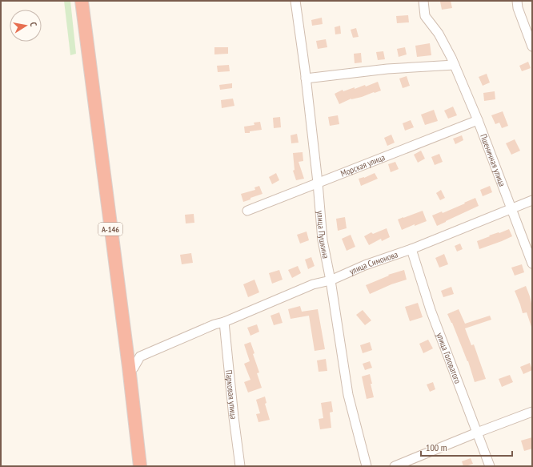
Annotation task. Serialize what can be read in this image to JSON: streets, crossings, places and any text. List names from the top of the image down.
{
  "streets": {
    "highway": ["А-146"],
    "street": [
      "Пшеничная улица",
      "Морская улица",
      "улица Пушкина",
      "улица Симонова",
      "улица Головатого",
      "Парковая улица"
    ]
  },
  "crossings": [
    ["Пшеничная улица", "Морская улица"],
    ["Пшеничная улица", "улица Симонова"],
    ["Морская улица", "улица Пушкина"],
    ["А-146", "улица Симонова"],
    ["улица Пушкина", "улица Симонова"],
    ["улица Симонова", "улица Головатого"],
    ["улица Симонова", "Парковая улица"]
  ],
  "scale_bar": "100 m",
  "north": "right"
}
